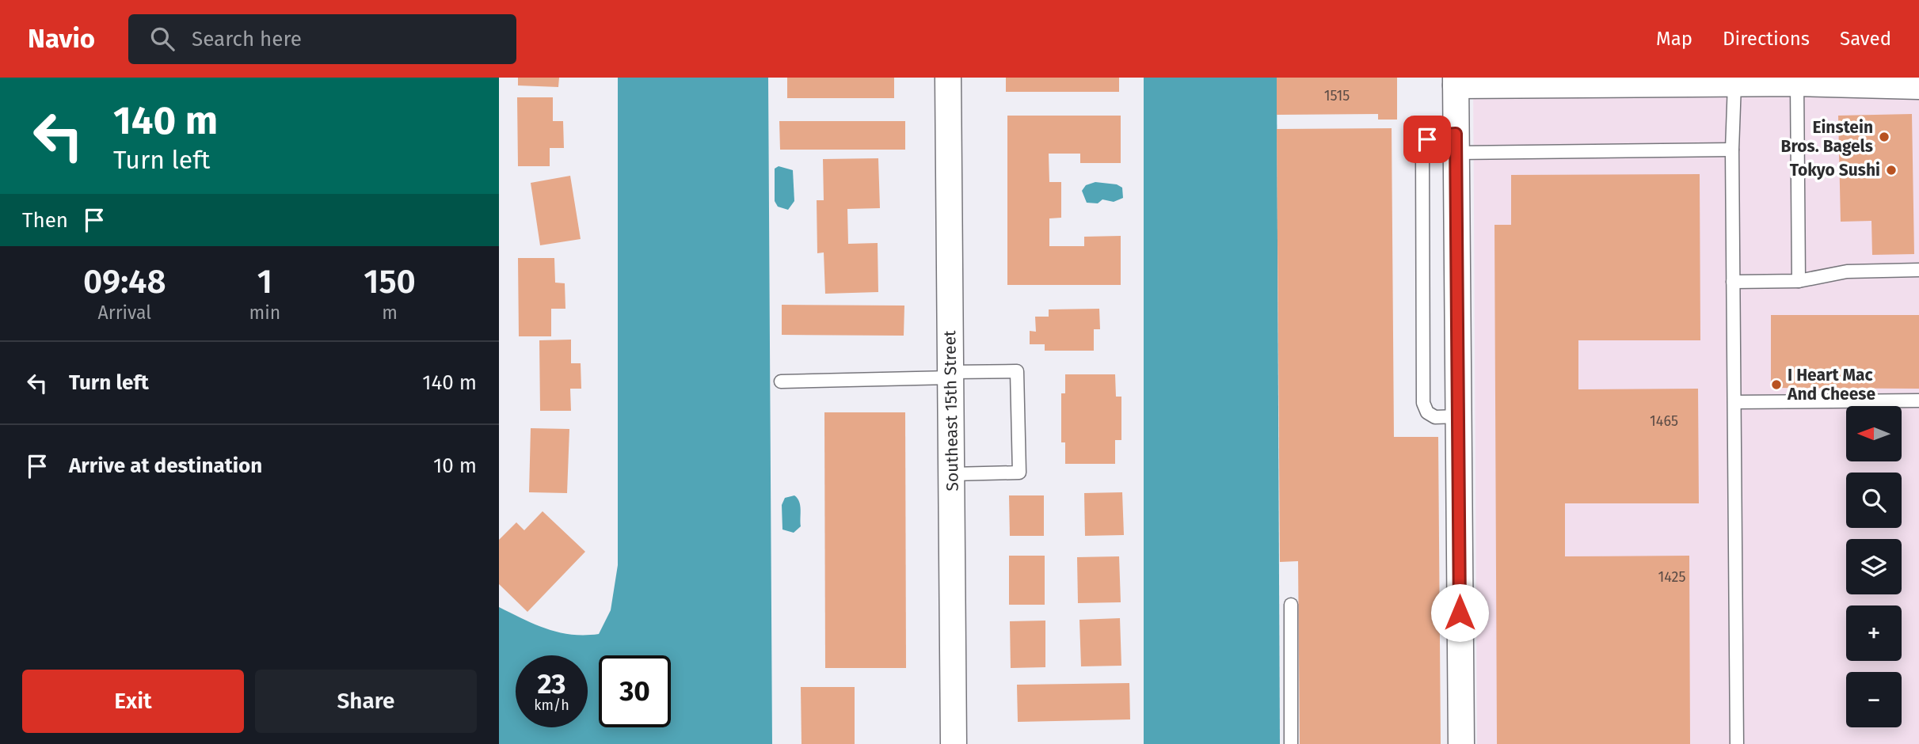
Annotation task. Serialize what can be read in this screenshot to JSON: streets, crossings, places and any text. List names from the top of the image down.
{
  "streets": {
    "street": ["Southeast 15th Street"]
  },
  "places": ["Einstein Bros. Bagels", "Tokyo Sushi", "I Heart Mac And Cheese"],
  "house_numbers": ["1515", "1465", "1425"],
  "north": "left",
  "page": {
    "header": "Navio",
    "search": "Search here",
    "nav": ["Map", "Directions", "Saved"],
    "turn": ["140 m", "Turn left"],
    "then": "Then",
    "eta": [
      "09:48",
      "Arrival",
      "1",
      "min",
      "150",
      "m"
    ],
    "list": [
      {
        "name": "Turn left",
        "value": "140 m"
      },
      {
        "name": "Arrive at destination",
        "value": "10 m"
      }
    ],
    "map_buttons": ["+", "−"],
    "speed": "23 km/h",
    "limit": "30",
    "buttons": ["Exit", "Share"]
  }
}
